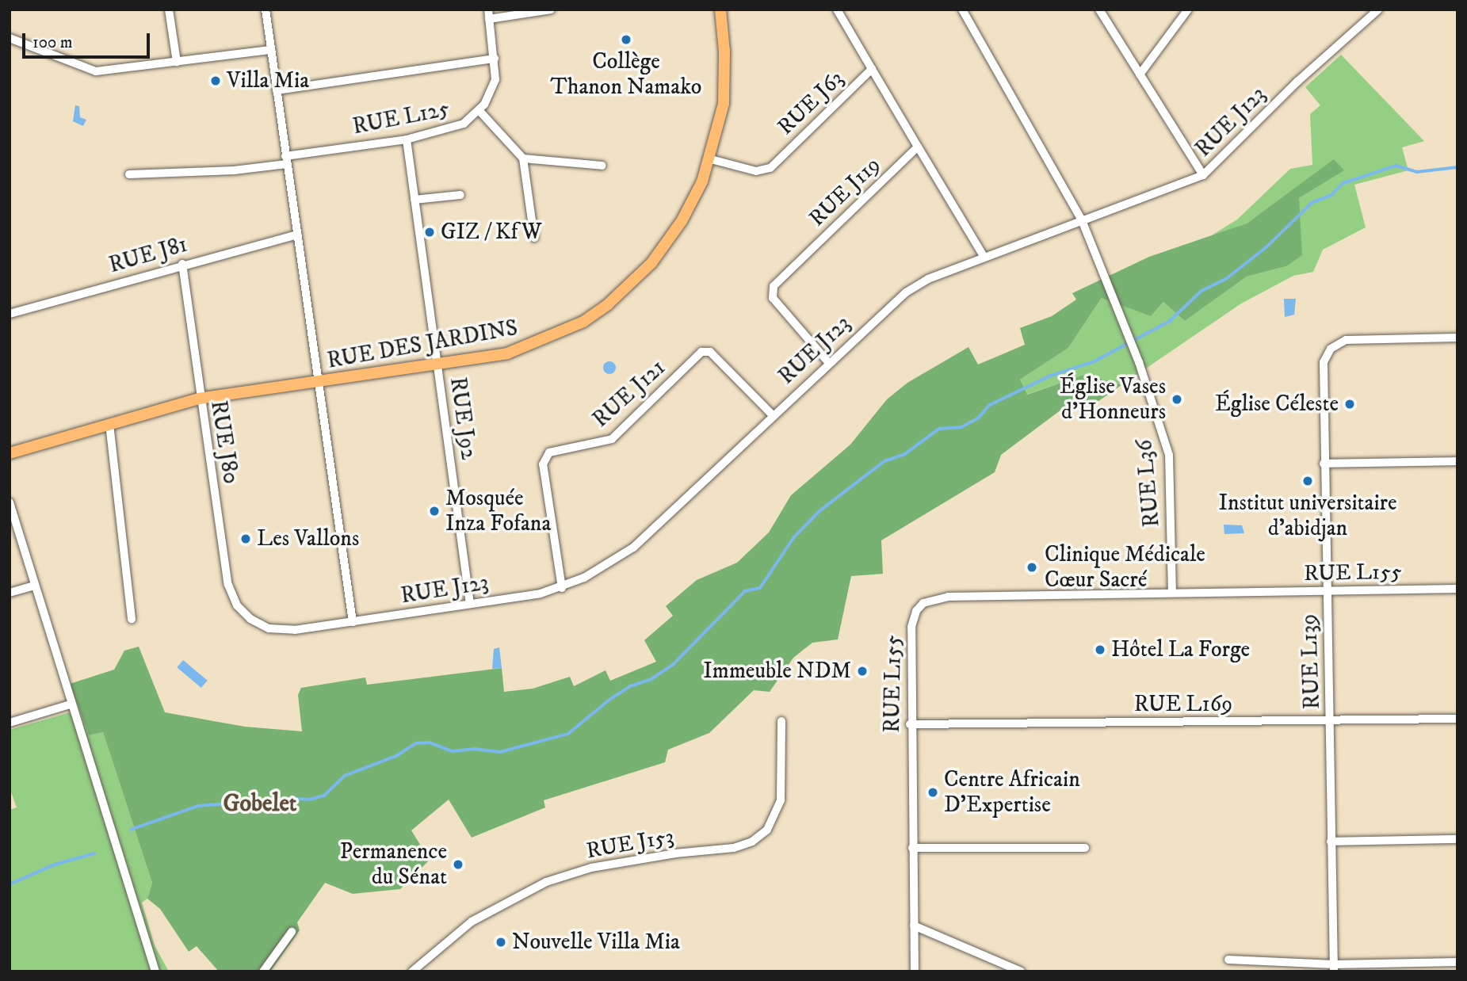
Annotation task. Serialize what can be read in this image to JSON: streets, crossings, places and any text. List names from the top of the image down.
{
  "streets": {
    "main road": ["RUE DES JARDINS"],
    "street": [
      "RUE J63",
      "RUE L125",
      "RUE J123",
      "RUE J119",
      "RUE J81",
      "RUE J121",
      "RUE J92",
      "RUE J80",
      "RUE L36",
      "RUE L155",
      "RUE L139",
      "RUE L169",
      "RUE J153"
    ]
  },
  "crossings": [
    ["RUE J63", "RUE DES JARDINS"],
    ["RUE L125", "RUE J92"],
    ["RUE J123", "RUE J119"],
    ["RUE J123", "RUE J121"],
    ["RUE J123", "RUE J92"],
    ["RUE J123", "RUE J80"],
    ["RUE J123", "RUE L36"],
    ["RUE J81", "RUE J80"],
    ["RUE DES JARDINS", "RUE J92"],
    ["RUE DES JARDINS", "RUE J80"],
    ["RUE L36", "RUE L155"],
    ["RUE L155", "RUE L139"],
    ["RUE L155", "RUE L169"],
    ["RUE L139", "RUE L169"]
  ],
  "districts": ["Gobelet"],
  "places": [
    "Collège Thanon Namako",
    "Villa Mia",
    "GIZ / KfW",
    "Église Vases d’Honneurs",
    "Église Céleste",
    "Institut universitaire d'abidjan",
    "Mosquée Inza Fofana",
    "Les Vallons",
    "Clinique Médicale Cœur Sacré",
    "Hôtel La Forge",
    "Immeuble NDM",
    "Centre Africain D'Expertise",
    "Permanence du Sénat",
    "Nouvelle Villa Mia"
  ],
  "scale_bar": "100 m"
}
